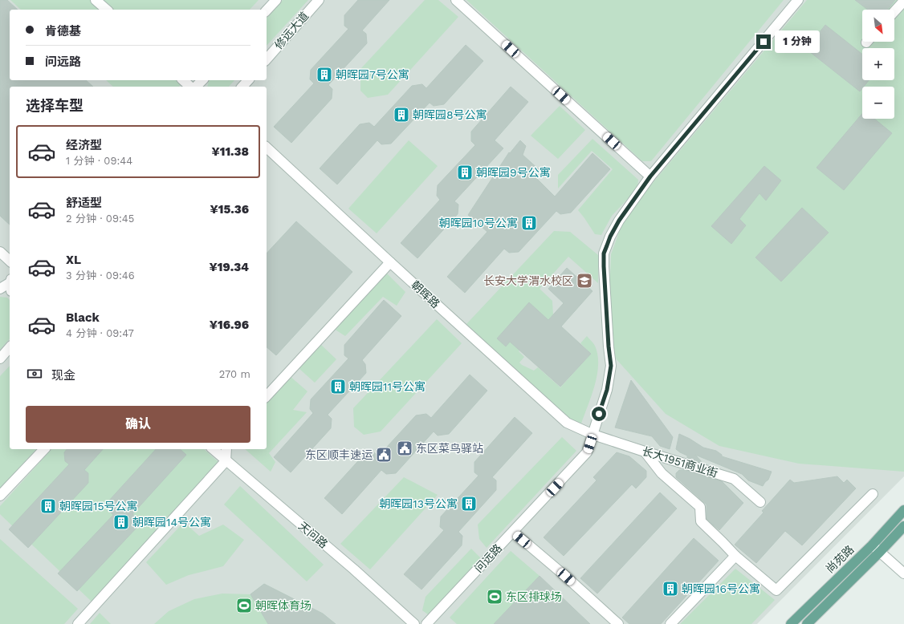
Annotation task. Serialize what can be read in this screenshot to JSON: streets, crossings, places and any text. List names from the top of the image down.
{
  "streets": {
    "main road": ["尚苑路"],
    "street": [
      "修远大道",
      "朝晖路",
      "长大1951商业街",
      "天问路",
      "问远路"
    ]
  },
  "crossings": [
    ["朝晖路", "长大1951商业街"],
    ["朝晖路", "问远路"],
    ["长大1951商业街", "问远路"]
  ],
  "places": {
    "building": [
      "朝晖园7号公寓",
      "朝晖园8号公寓",
      "朝晖园9号公寓",
      "朝晖园10号公寓",
      "朝晖园11号公寓",
      "朝晖园13号公寓",
      "朝晖园15号公寓",
      "朝晖园14号公寓",
      "朝晖园16号公寓"
    ],
    "school or university": ["长安大学渭水校区"],
    "public building": ["东区菜鸟驿站", "东区顺丰速运"],
    "sports": ["东区排球场", "朝晖体育场"]
  },
  "north": "bottom right",
  "page": {
    "map_buttons": ["+", "−"],
    "banner": ["肯德基", "问远路"],
    "bubble": "1 分钟",
    "heading": "选择车型",
    "list": [
      {
        "name": "经济型",
        "note": "1 分钟 · 09:44",
        "value": "¥11.38"
      },
      {
        "name": "舒适型",
        "note": "2 分钟 · 09:45",
        "value": "¥15.36"
      },
      {
        "name": "XL",
        "note": "3 分钟 · 09:46",
        "value": "¥19.34"
      },
      {
        "name": "Black",
        "note": "4 分钟 · 09:47",
        "value": "¥16.96"
      }
    ],
    "pay": ["现金", "270 m"],
    "buttons": "确认"
  }
}
